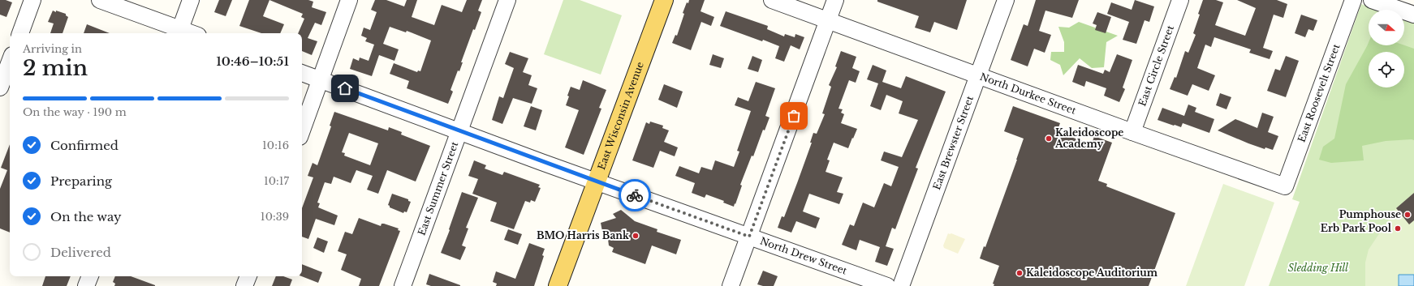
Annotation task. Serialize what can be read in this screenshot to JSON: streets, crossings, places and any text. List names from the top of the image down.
{
  "streets": {
    "main road": ["East Wisconsin Avenue"],
    "street": [
      "East Circle Street",
      "East Roosevelt Street",
      "North Durkee Street",
      "East Brewster Street",
      "East Summer Street",
      "North Drew Street"
    ]
  },
  "crossings": [
    ["East Circle Street", "North Durkee Street"],
    ["East Roosevelt Street", "North Durkee Street"],
    ["North Durkee Street", "East Brewster Street"],
    ["East Wisconsin Avenue", "North Drew Street"],
    ["East Summer Street", "North Drew Street"]
  ],
  "parks": ["Sledding Hill"],
  "places": [
    "Kaleidoscope Academy",
    "Pumphouse",
    "Erb Park Pool",
    "BMO Harris Bank",
    "Kaleidoscope Auditorium"
  ],
  "north": "right",
  "page": {
    "heading": ["2 min", "Arriving in", "10:46–10:51"],
    "bar": "On the way · 190 m",
    "list": [
      ["Confirmed", "10:16"],
      ["Preparing", "10:17"],
      ["On the way", "10:39"],
      "Delivered"
    ]
  }
}
